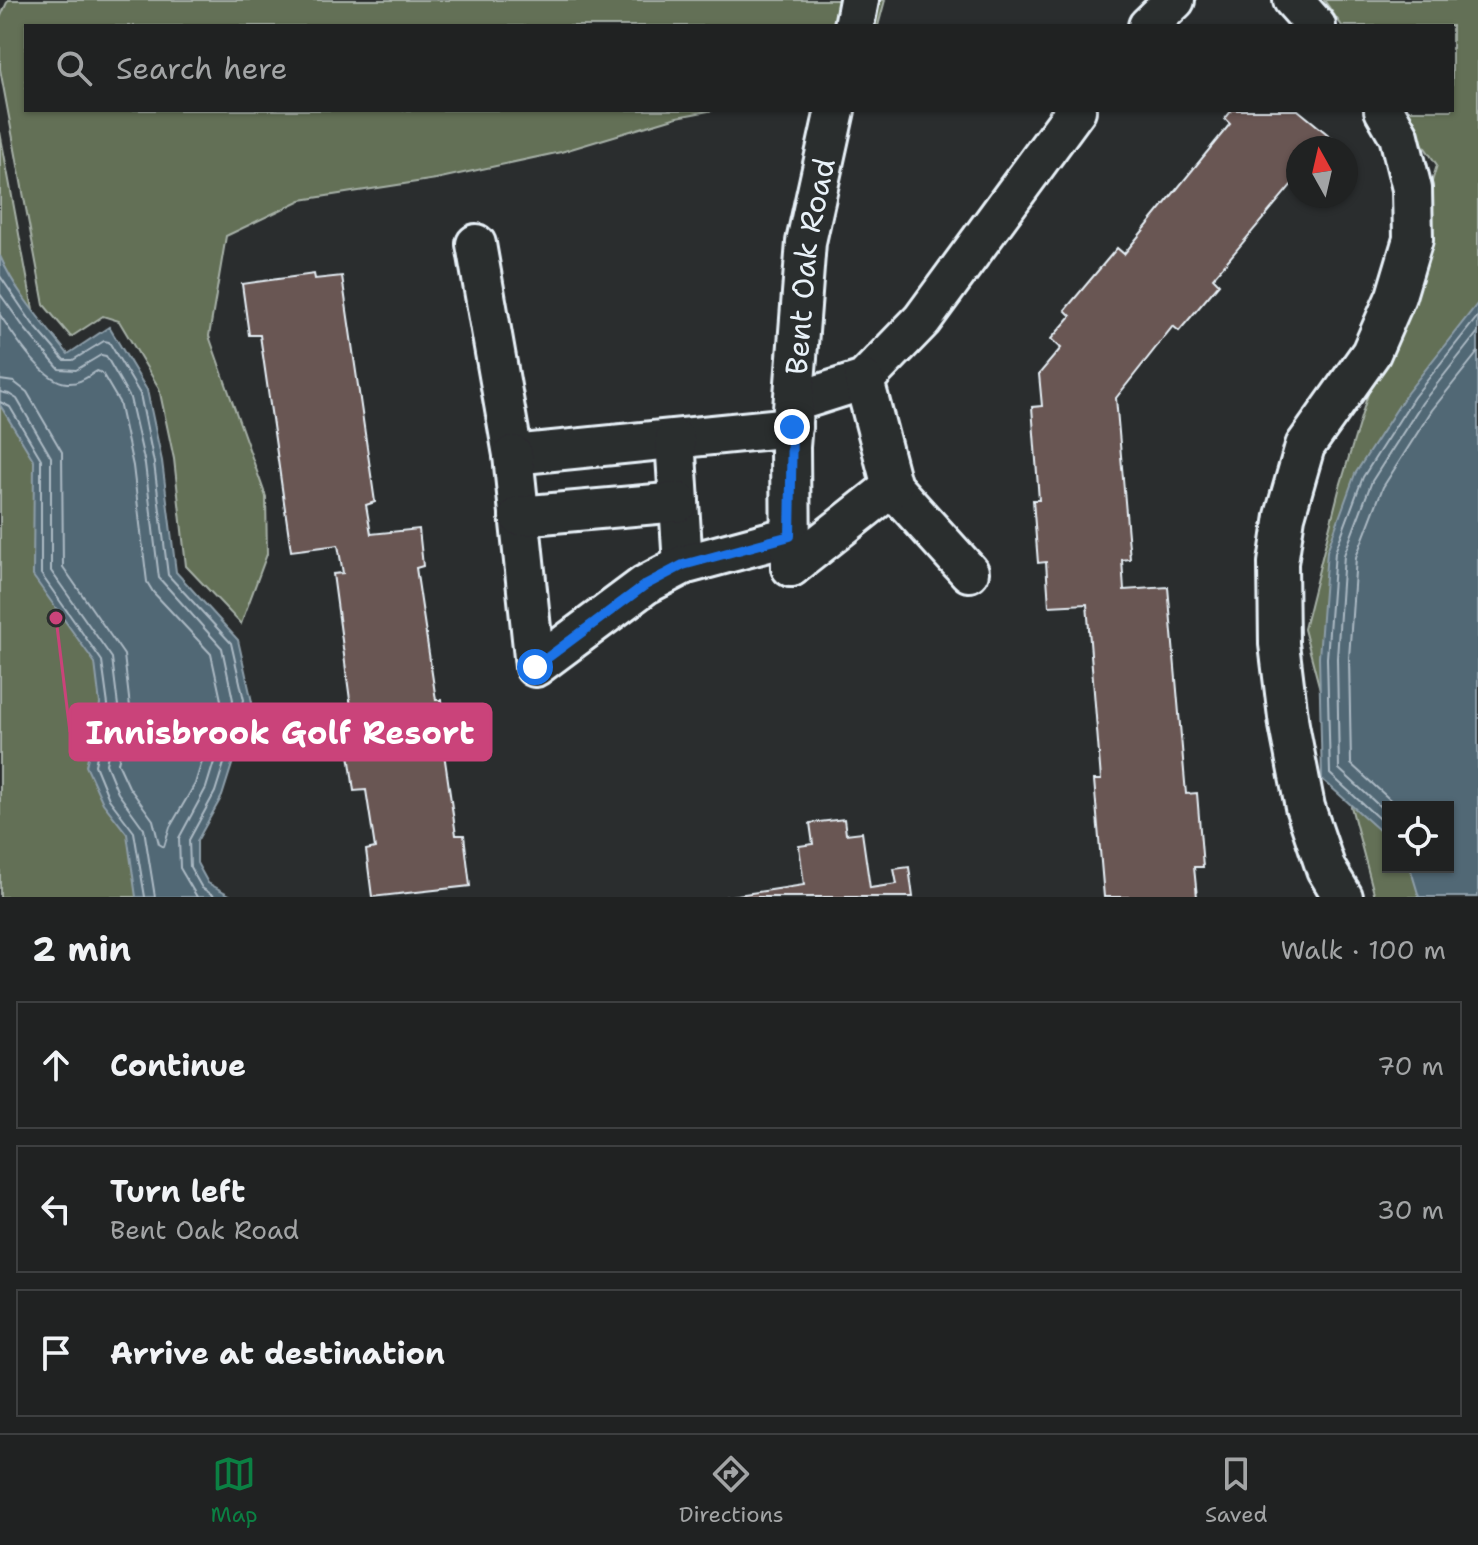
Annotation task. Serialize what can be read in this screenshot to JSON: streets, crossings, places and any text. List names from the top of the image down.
{
  "streets": {
    "street": ["Bent Oak Road"]
  },
  "places": ["Innisbrook Golf Resort"],
  "north": "top",
  "page": {
    "search": "Search here",
    "heading": ["2 min", "Walk · 100 m"],
    "list": [
      ["Continue", "70 m"],
      ["Turn left", "Bent Oak Road", "30 m"],
      "Arrive at destination"
    ],
    "nav": ["Map", "Directions", "Saved"]
  }
}
